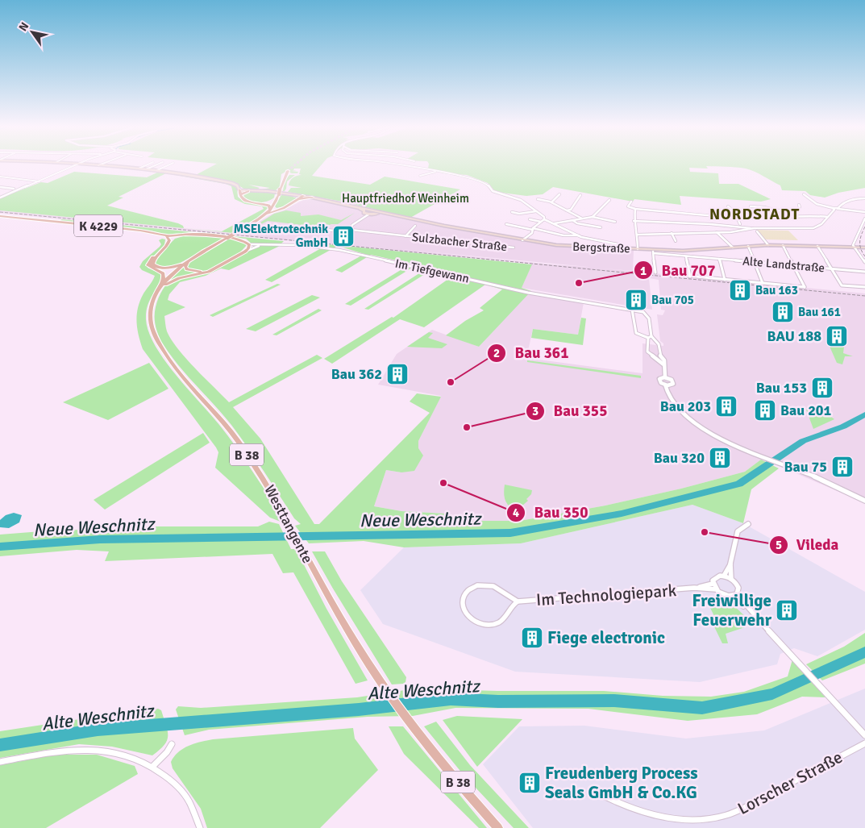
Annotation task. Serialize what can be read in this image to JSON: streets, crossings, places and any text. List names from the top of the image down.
{
  "streets": {
    "main road": [
      "K 4229",
      "Bergstraße",
      "B 38",
      "Westtangente"
    ],
    "street": [
      "Sulzbacher Straße",
      "Alte Landstraße",
      "Im Tiefgewann",
      "Im Technologiepark",
      "Lorscher Straße"
    ]
  },
  "crossings": [
    ["Bergstraße", "Alte Landstraße"],
    ["B 38", "Westtangente"]
  ],
  "districts": ["NORDSTADT"],
  "water": ["Neue Weschnitz", "Alte Weschnitz"],
  "parks": ["Hauptfriedhof Weinheim"],
  "places": {
    "building": [
      "MSElektrotechnik GmbH",
      "Bau 163",
      "Bau 705",
      "Bau 161",
      "BAU 188",
      "Bau 362",
      "Bau 153",
      "Bau 203",
      "Bau 201",
      "Bau 320",
      "Bau 75",
      "Freiwillige Feuerwehr",
      "Fiege electronic",
      "Freudenberg Process Seals GmbH & Co.KG"
    ],
    "other": [
      "Bau 707",
      "Bau 361",
      "Bau 355",
      "Bau 350",
      "Vileda"
    ]
  },
  "north": "top left"
}
